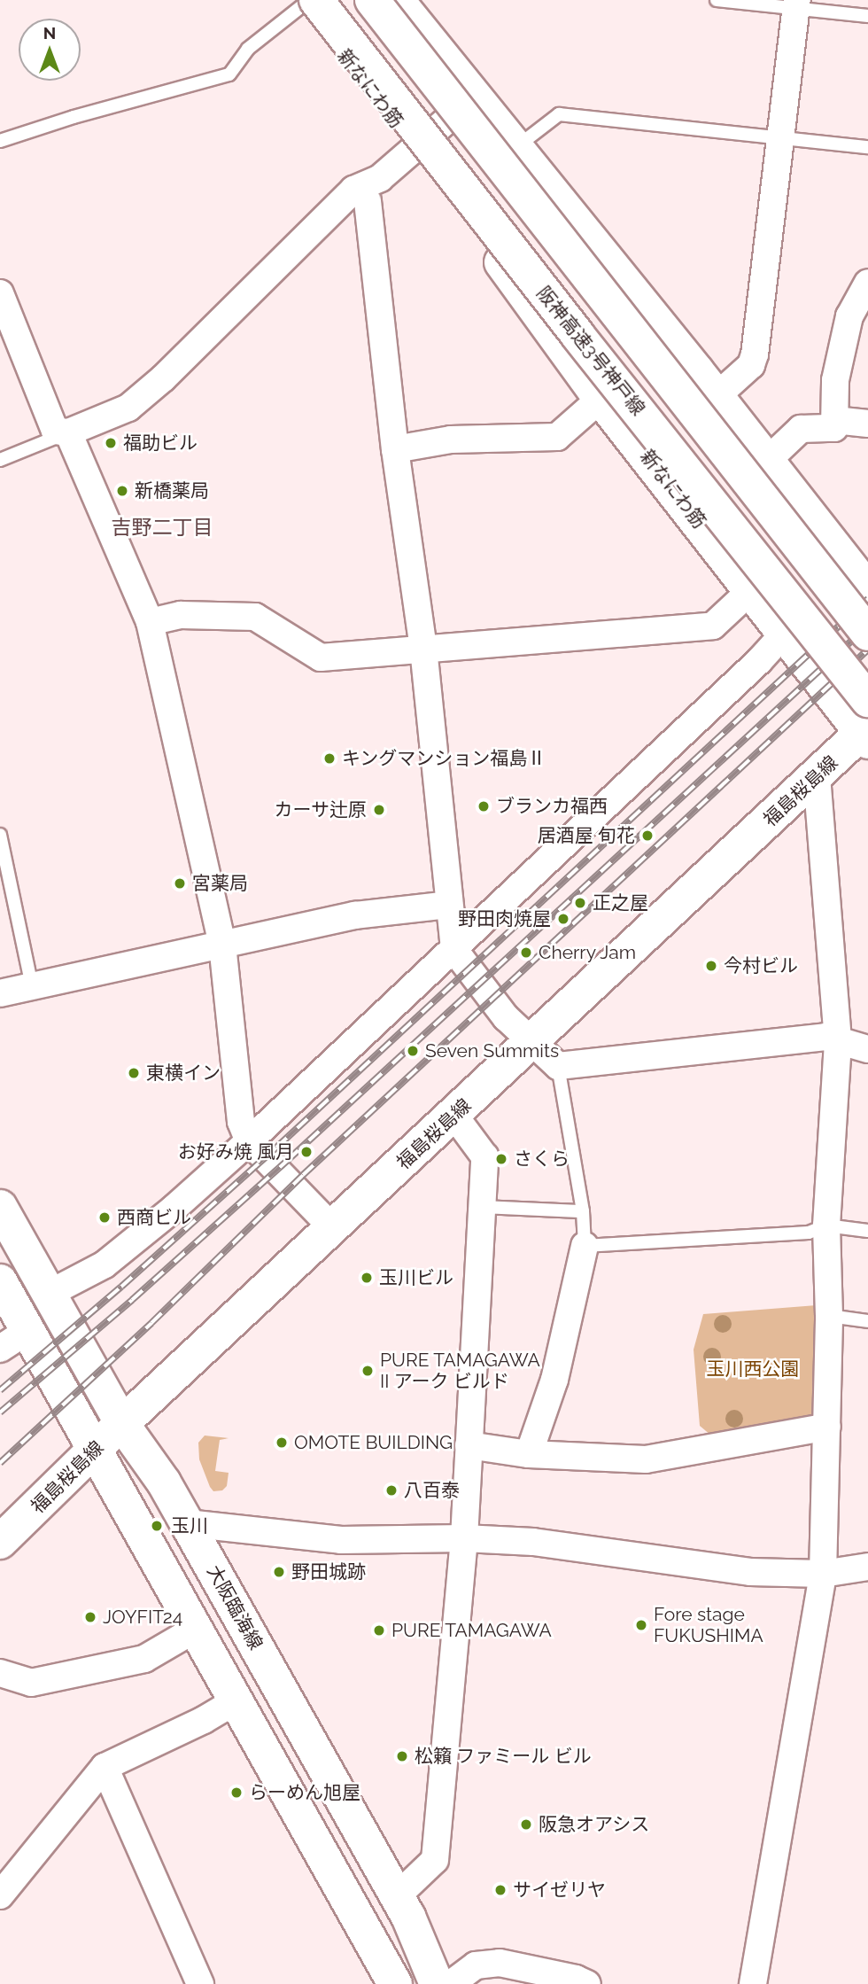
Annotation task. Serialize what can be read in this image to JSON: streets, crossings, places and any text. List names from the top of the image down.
{
  "streets": {
    "main road": [
      "新なにわ筋",
      "阪神高速3号神戸線",
      "福島桜島線",
      "大阪臨海線"
    ]
  },
  "crossings": [
    ["新なにわ筋", "阪神高速3号神戸線"],
    ["新なにわ筋", "福島桜島線"],
    ["阪神高速3号神戸線", "福島桜島線"],
    ["福島桜島線", "大阪臨海線"]
  ],
  "districts": ["吉野二丁目"],
  "parks": ["玉川西公園"],
  "places": [
    "福助ビル",
    "新橋薬局",
    "キングマンション福島Ⅱ",
    "ブランカ福西",
    "カーサ辻原",
    "居酒屋 旬花",
    "宮薬局",
    "正之屋",
    "野田肉焼屋",
    "Cherry Jam",
    "今村ビル",
    "Seven Summits",
    "東横イン",
    "お好み焼 風月",
    "さくら",
    "西商ビル",
    "玉川ビル",
    "PURE TAMAGAWA II アーク ビルド",
    "OMOTE BUILDING",
    "八百泰",
    "玉川",
    "野田城跡",
    "JOYFIT24",
    "Fore stage FUKUSHIMA",
    "PURE TAMAGAWA",
    "松籟 ファミール ビル",
    "らーめん旭屋",
    "阪急オアシス",
    "サイゼリヤ"
  ],
  "north": "top"
}
